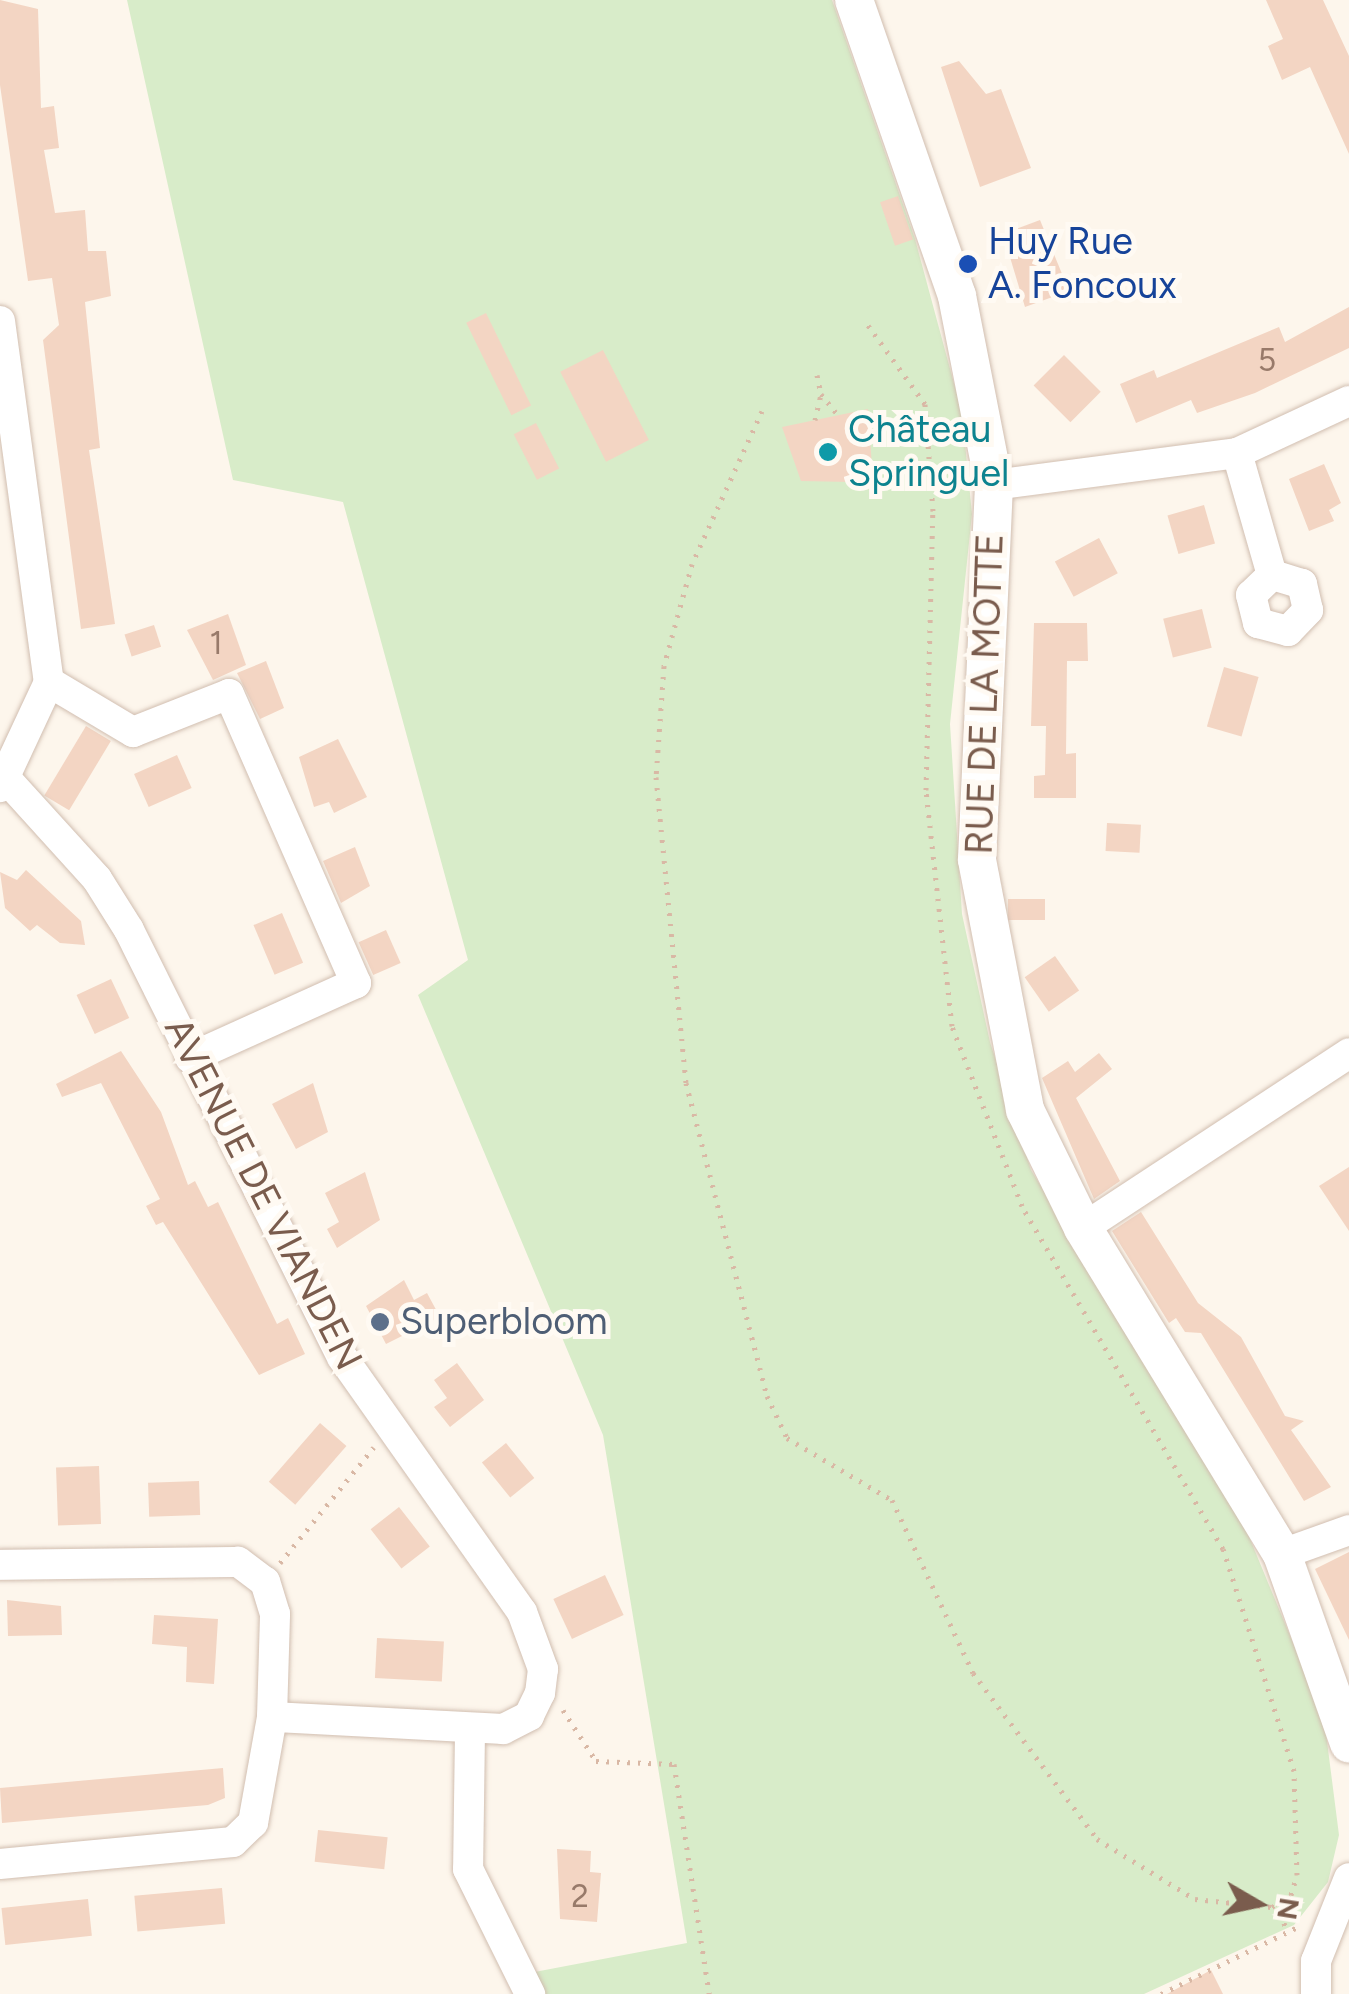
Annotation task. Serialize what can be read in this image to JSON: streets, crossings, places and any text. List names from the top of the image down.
{
  "streets": {
    "street": ["RUE DE LA MOTTE", "AVENUE DE VIANDEN"]
  },
  "places": ["Huy Rue A. Foncoux", "Château Springuel", "Superbloom"],
  "house_numbers": ["5", "1", "2"],
  "north": "right"
}
